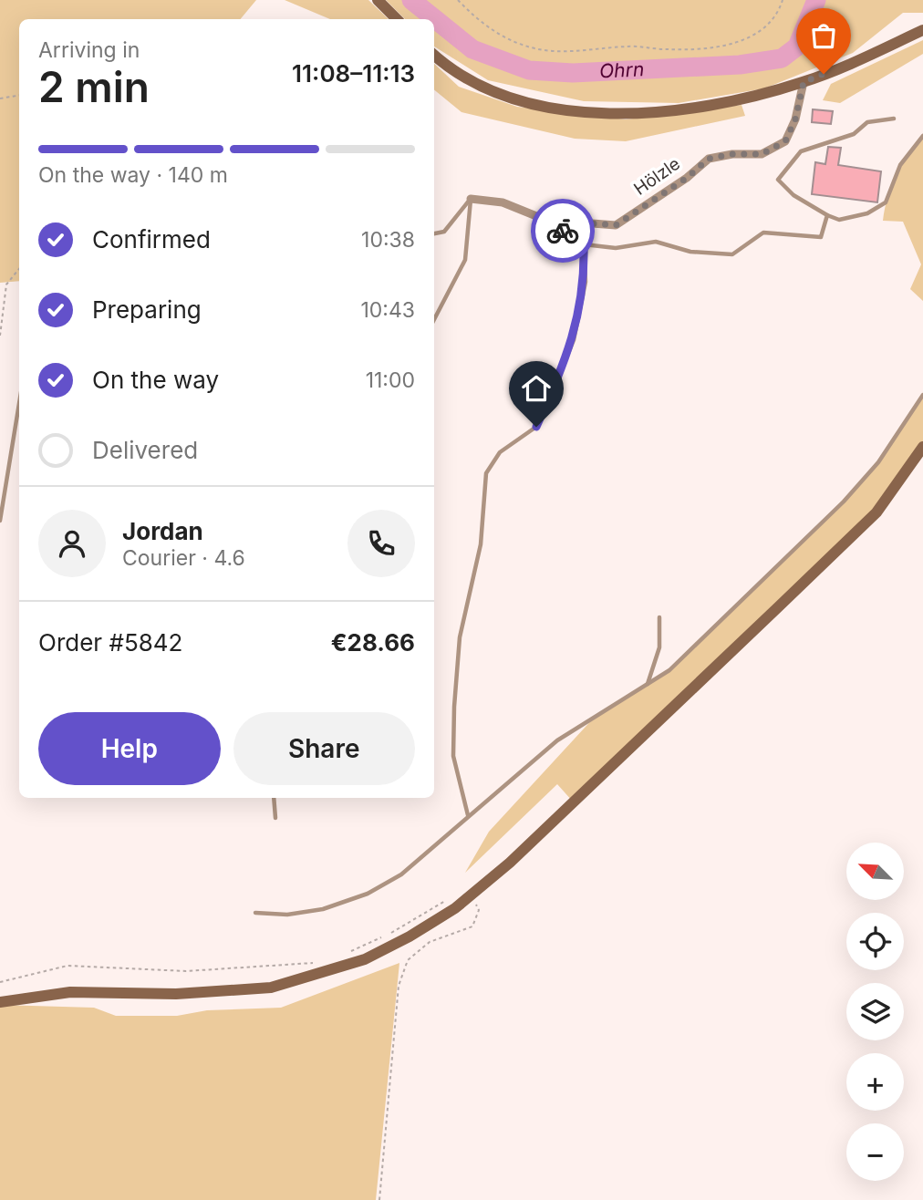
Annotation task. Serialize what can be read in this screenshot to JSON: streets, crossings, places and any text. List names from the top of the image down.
{
  "streets": {
    "street": ["Hölzle"]
  },
  "water": ["Ohrn"],
  "north": "top left",
  "page": {
    "heading": ["2 min", "Arriving in", "11:08–11:13"],
    "panel": [
      "Jordan",
      "Courier · 4.6",
      "Order #5842",
      "€28.66"
    ],
    "bar": "On the way · 140 m",
    "list": [
      ["Confirmed", "10:38"],
      ["Preparing", "10:43"],
      ["On the way", "11:00"],
      "Delivered"
    ],
    "buttons": ["Help", "Share"],
    "map_buttons": ["+", "−"]
  }
}
